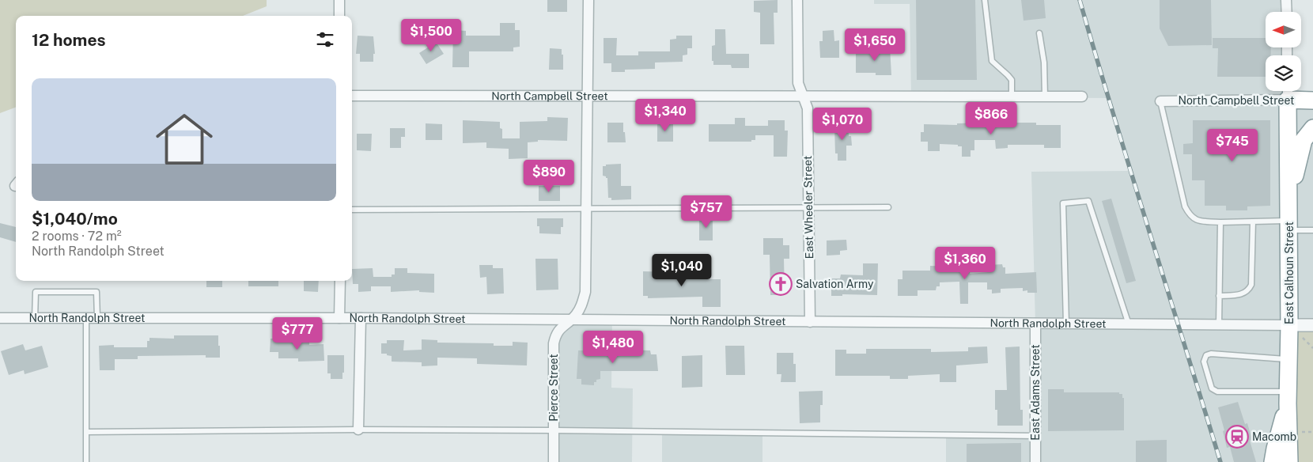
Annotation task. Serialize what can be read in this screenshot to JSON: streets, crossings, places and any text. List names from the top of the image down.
{
  "streets": {
    "highway": ["North Campbell Street", "East Calhoun Street"],
    "street": [
      "East Wheeler Street",
      "North Randolph Street",
      "Pierce Street",
      "East Adams Street"
    ]
  },
  "crossings": [
    ["North Campbell Street", "East Wheeler Street"],
    ["North Campbell Street", "East Calhoun Street"],
    ["North Campbell Street", "Pierce Street"],
    ["East Wheeler Street", "North Randolph Street"],
    ["East Calhoun Street", "North Randolph Street"],
    ["North Randolph Street", "Pierce Street"],
    ["North Randolph Street", "East Adams Street"]
  ],
  "places": {
    "church": ["Salvation Army"],
    "station": ["Macomb"]
  },
  "north": "left",
  "page": {
    "heading": "12 homes",
    "price": [
      "$1,500",
      "$1,650",
      "$1,340",
      "$866",
      "$1,070",
      "$745",
      "$890",
      "$757",
      "$1,360",
      "$1,040",
      "$777",
      "$1,480"
    ],
    "list": [
      {
        "name": "$1,040/mo",
        "note": "2 rooms · 72 m² · North Randolph Street"
      }
    ]
  }
}
